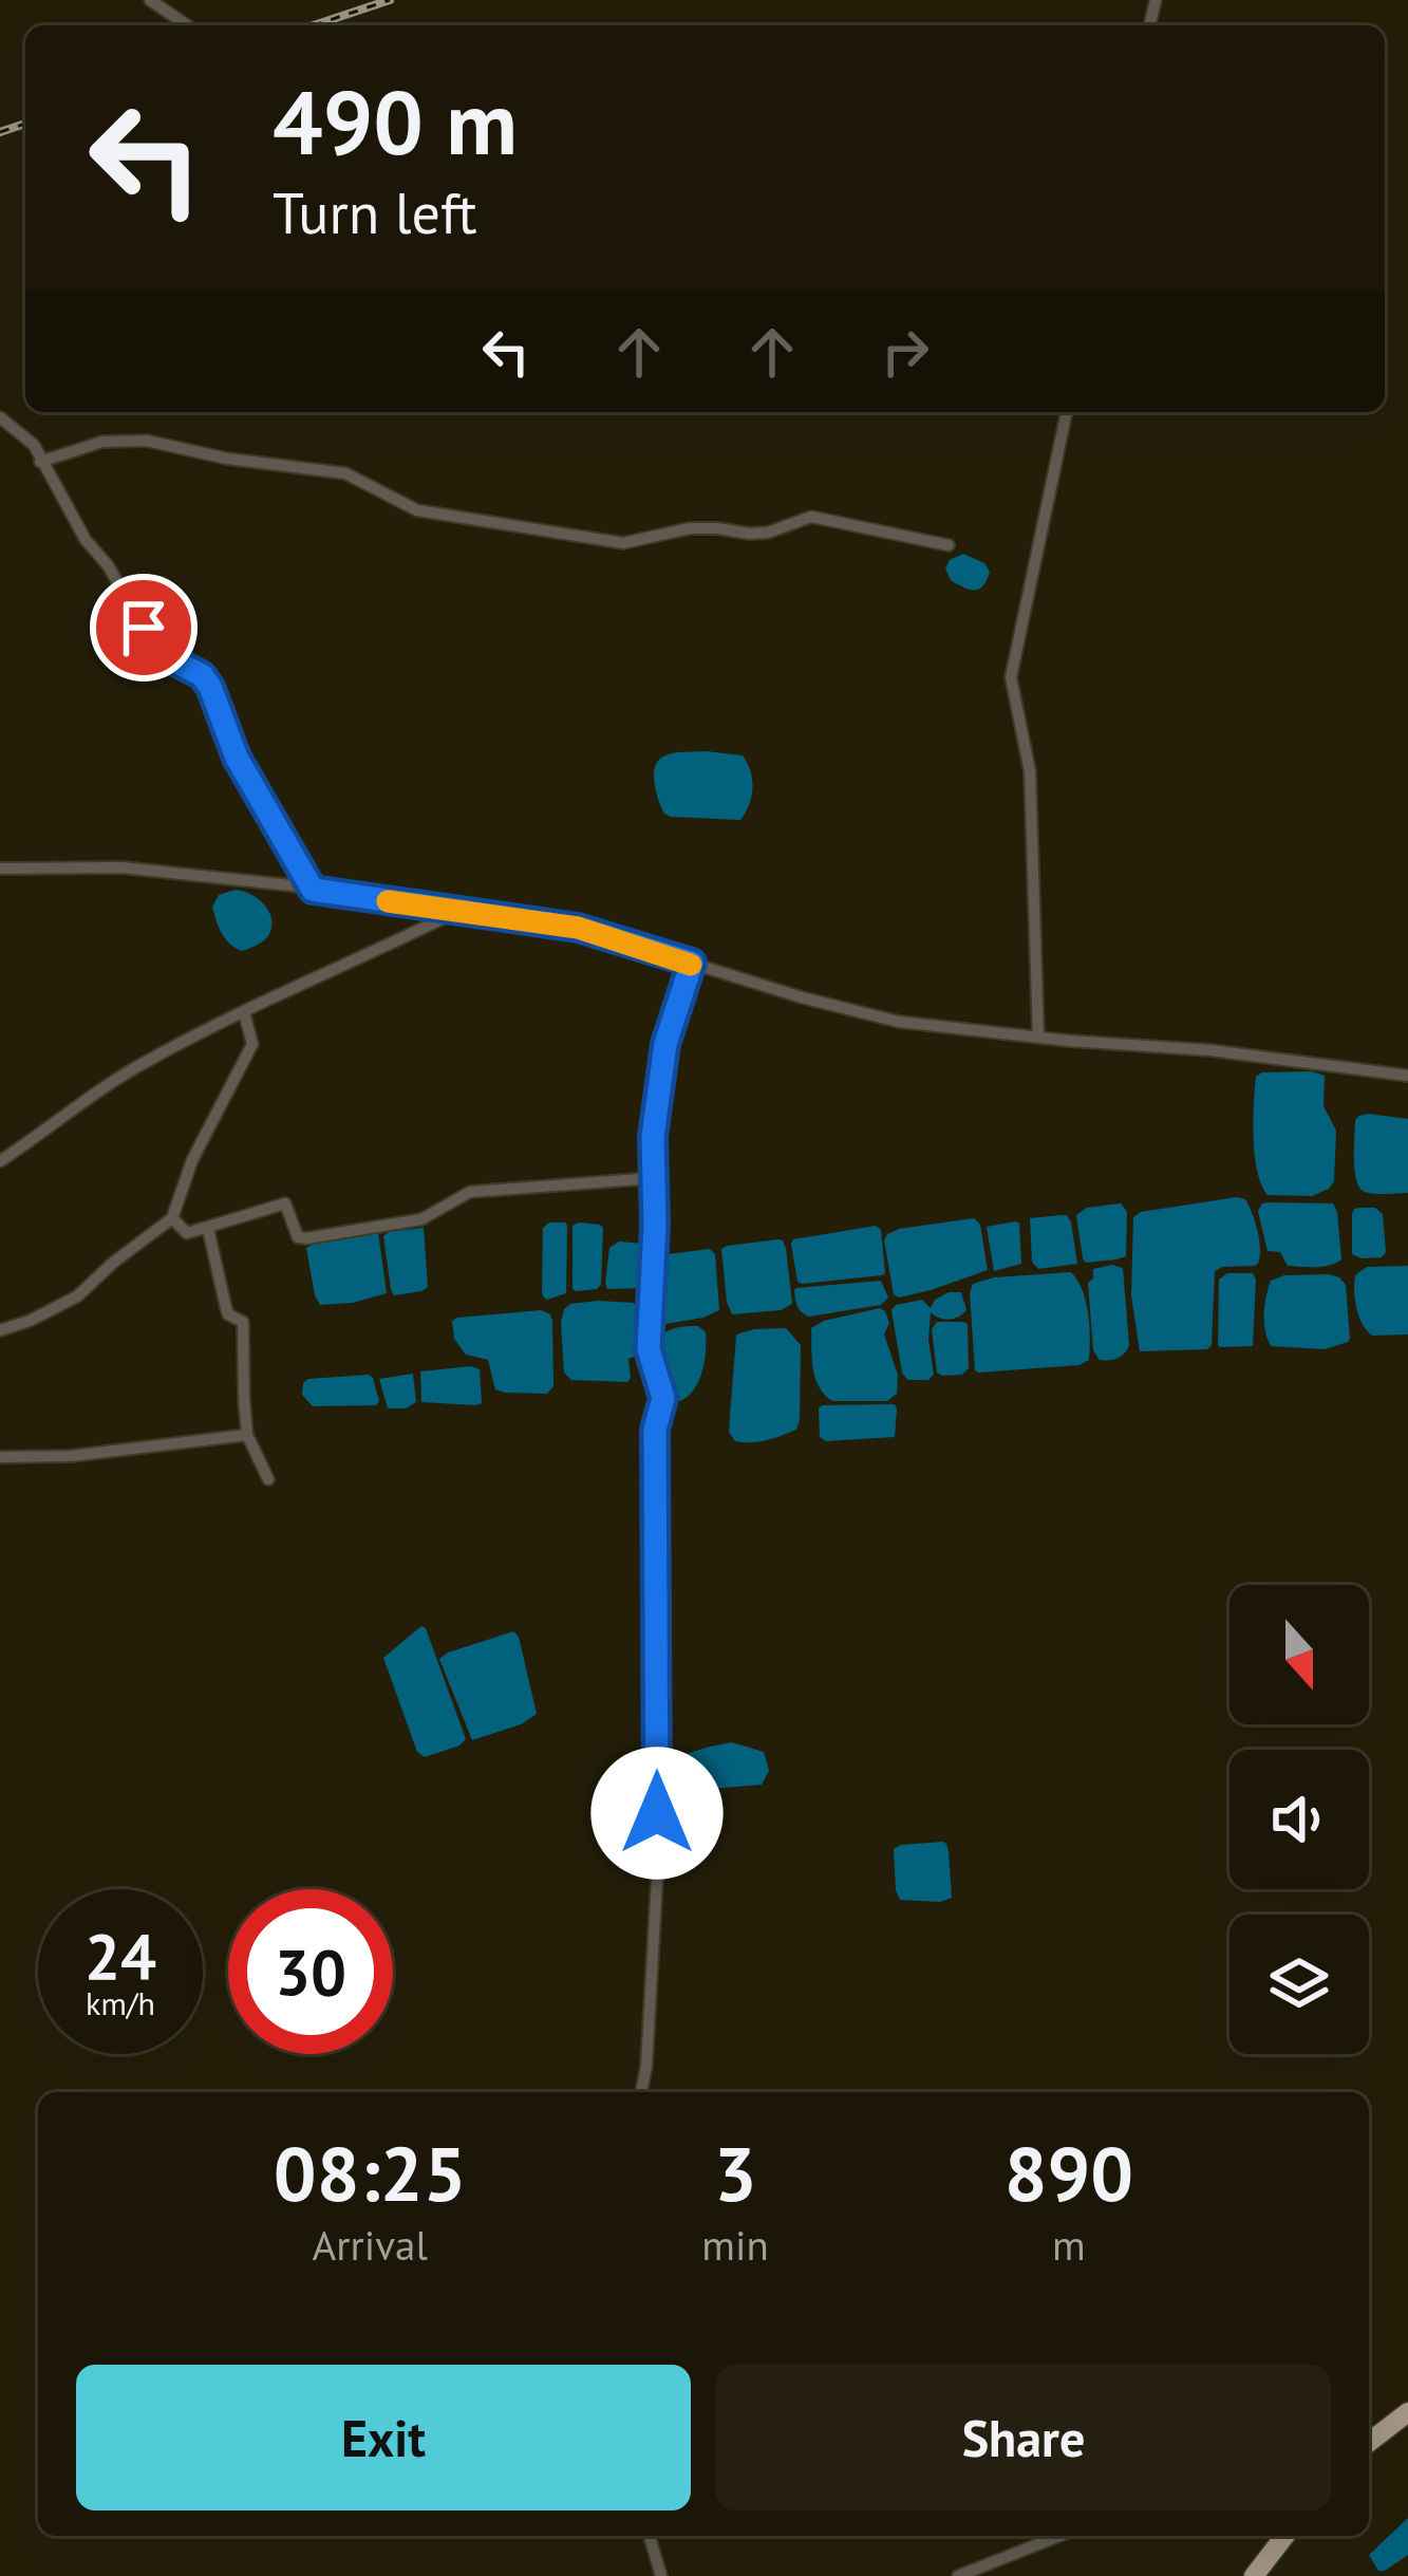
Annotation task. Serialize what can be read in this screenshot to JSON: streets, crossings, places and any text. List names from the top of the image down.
{
  "north": "bottom",
  "page": {
    "turn": ["490 m", "Turn left"],
    "speed": "24 km/h",
    "limit": "30",
    "eta": [
      "08:25",
      "Arrival",
      "3",
      "min",
      "890",
      "m"
    ],
    "buttons": ["Exit", "Share"]
  }
}
